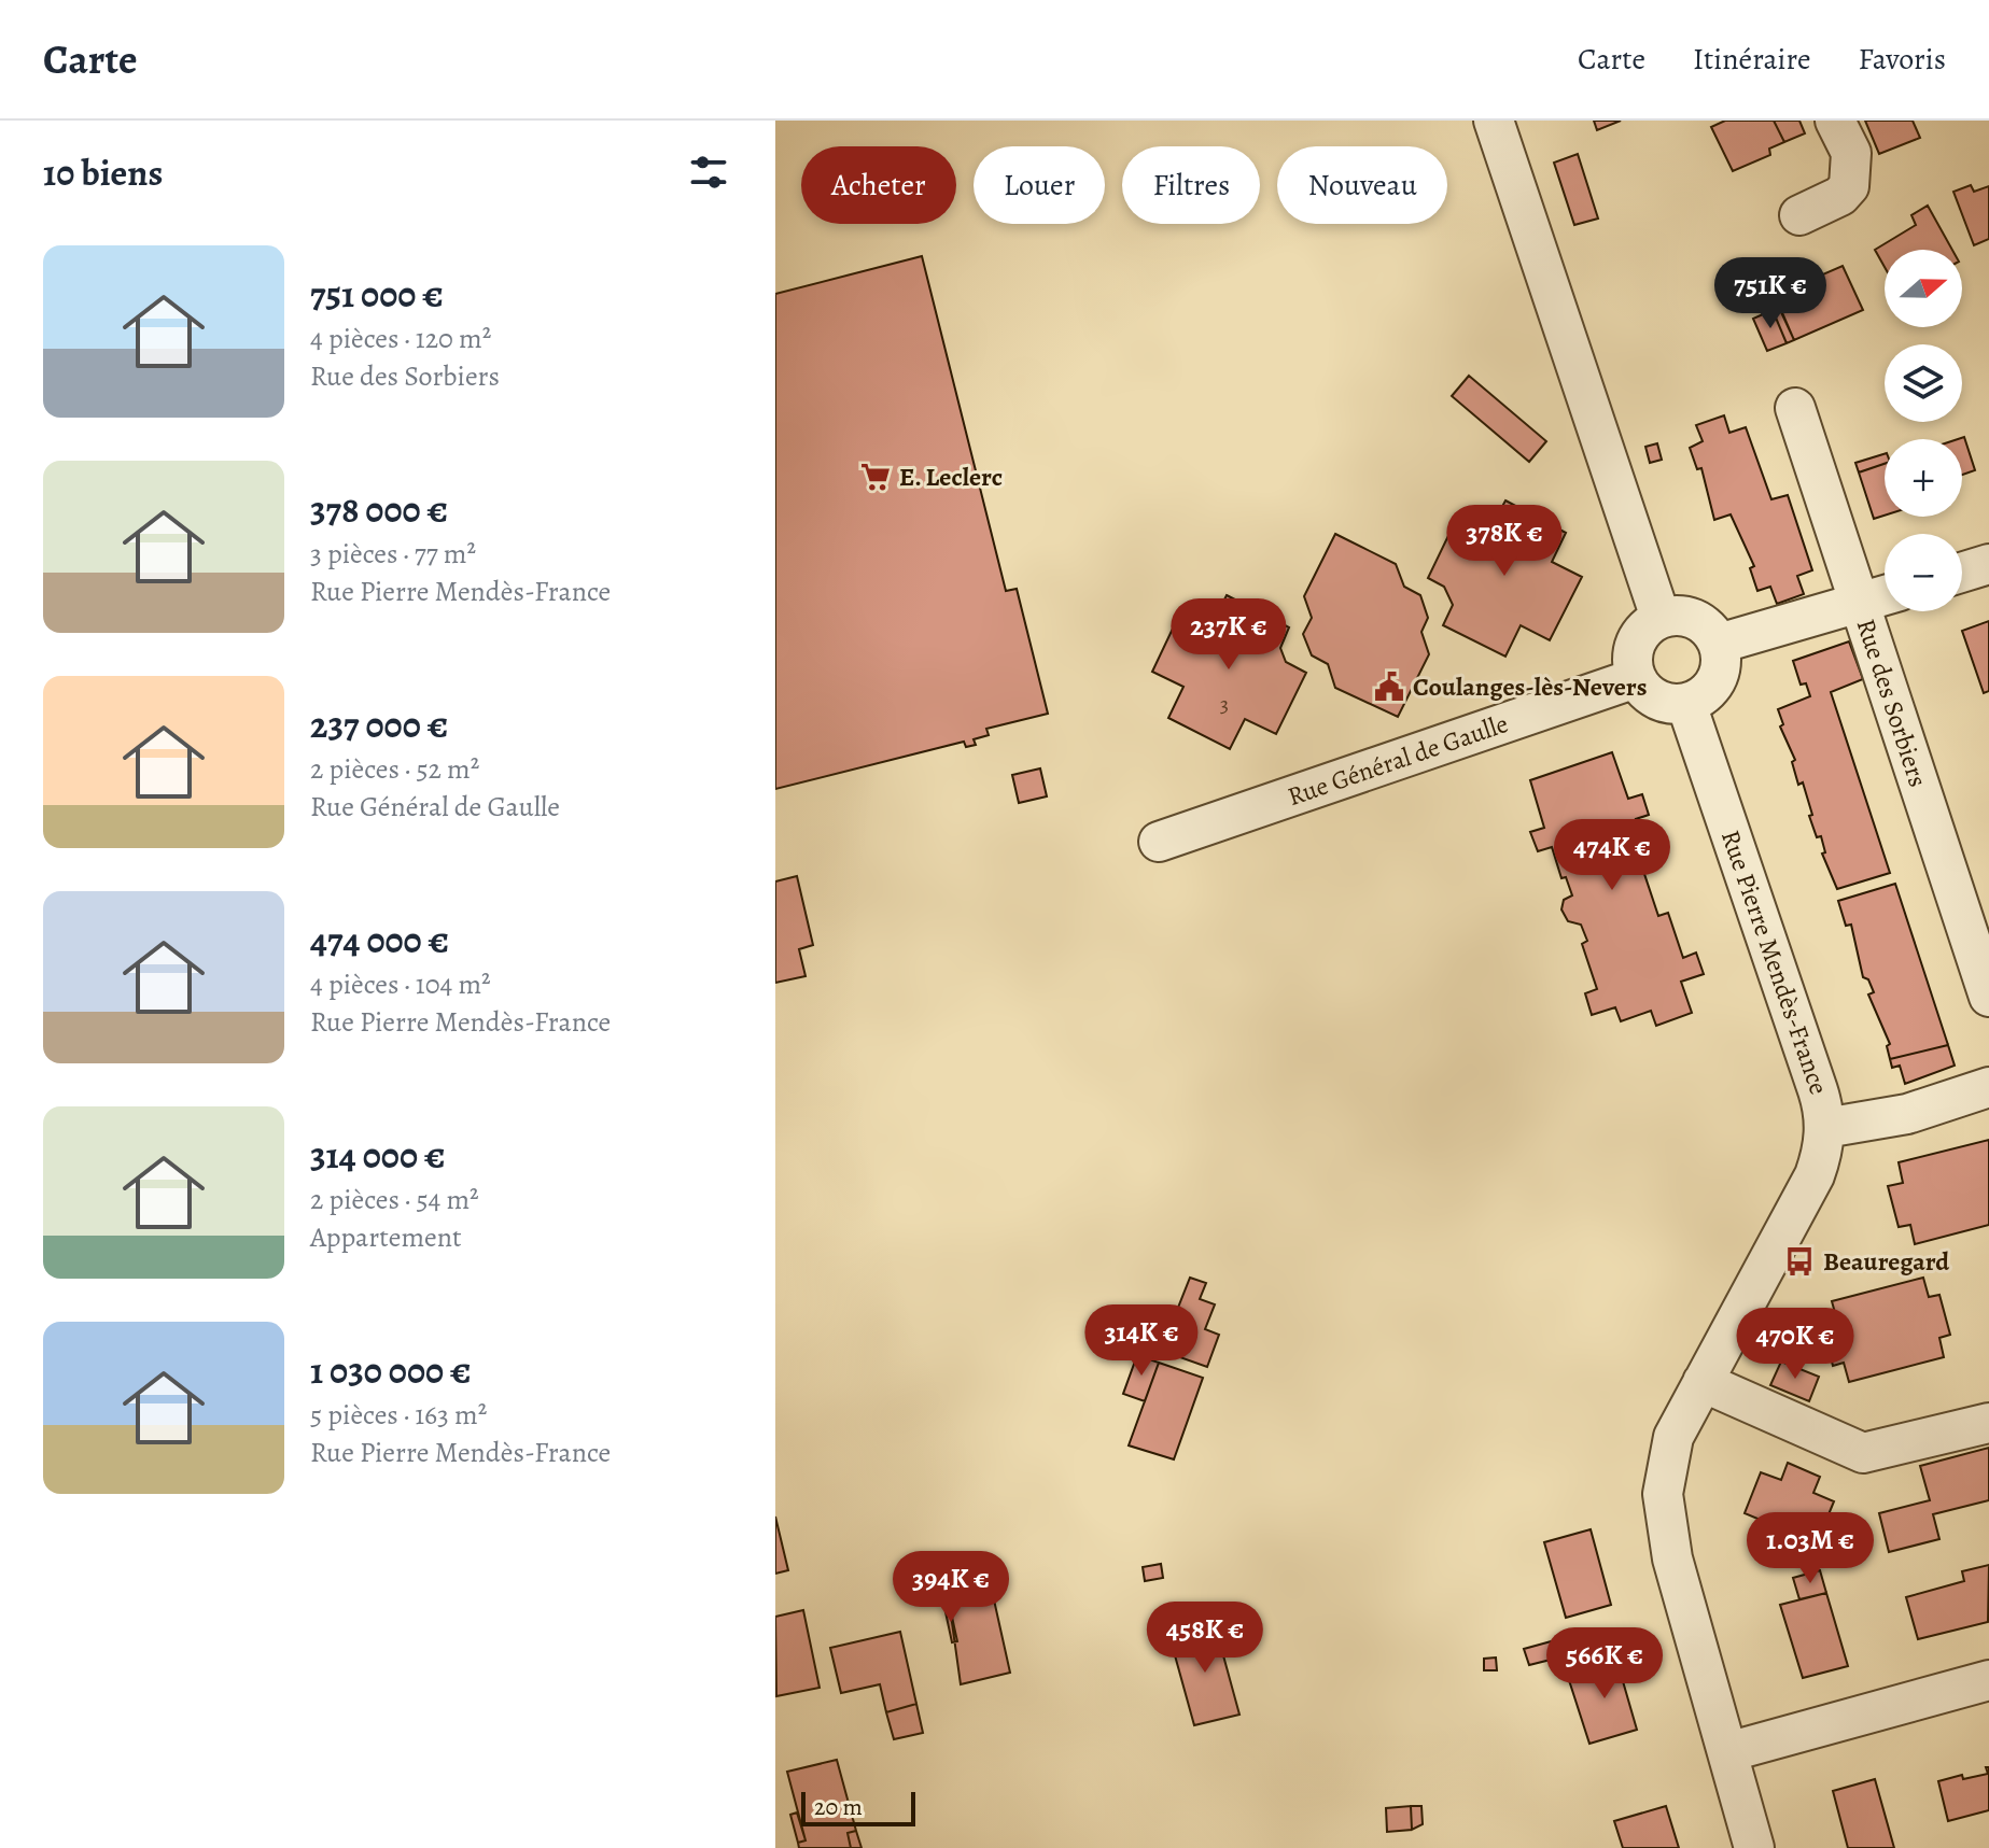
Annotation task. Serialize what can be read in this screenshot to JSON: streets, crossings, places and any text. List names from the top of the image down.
{
  "streets": {
    "street": ["Rue des Sorbiers", "Rue Général de Gaulle", "Rue Pierre Mendès-France"]
  },
  "crossings": [
    ["Rue Général de Gaulle", "Rue Pierre Mendès-France"]
  ],
  "places": {
    "supermarket": ["E. Leclerc"],
    "public building": ["Coulanges-lès-Nevers"],
    "bus stop": ["Beauregard"]
  },
  "house_numbers": ["3"],
  "scale_bar": "20 m",
  "north": "right",
  "page": {
    "header": "Carte",
    "nav": ["Carte", "Itinéraire", "Favoris"],
    "heading": "10 biens",
    "chip": [
      "Acheter",
      "Louer",
      "Filtres",
      "Nouveau"
    ],
    "list": [
      {
        "name": "751 000 €",
        "note": "4 pièces · 120 m² · Rue des Sorbiers"
      },
      {
        "name": "378 000 €",
        "note": "3 pièces · 77 m² · Rue Pierre Mendès-France"
      },
      {
        "name": "237 000 €",
        "note": "2 pièces · 52 m² · Rue Général de Gaulle"
      },
      {
        "name": "474 000 €",
        "note": "4 pièces · 104 m² · Rue Pierre Mendès-France"
      },
      {
        "name": "314 000 €",
        "note": "2 pièces · 54 m² · Appartement"
      },
      {
        "name": "1 030 000 €",
        "note": "5 pièces · 163 m² · Rue Pierre Mendès-France"
      }
    ],
    "map_buttons": ["+", "−"],
    "price": [
      "751K €",
      "378K €",
      "237K €",
      "474K €",
      "314K €",
      "470K €",
      "1.03M €",
      "394K €",
      "458K €",
      "566K €"
    ],
    "scale": "20 m"
  }
}
